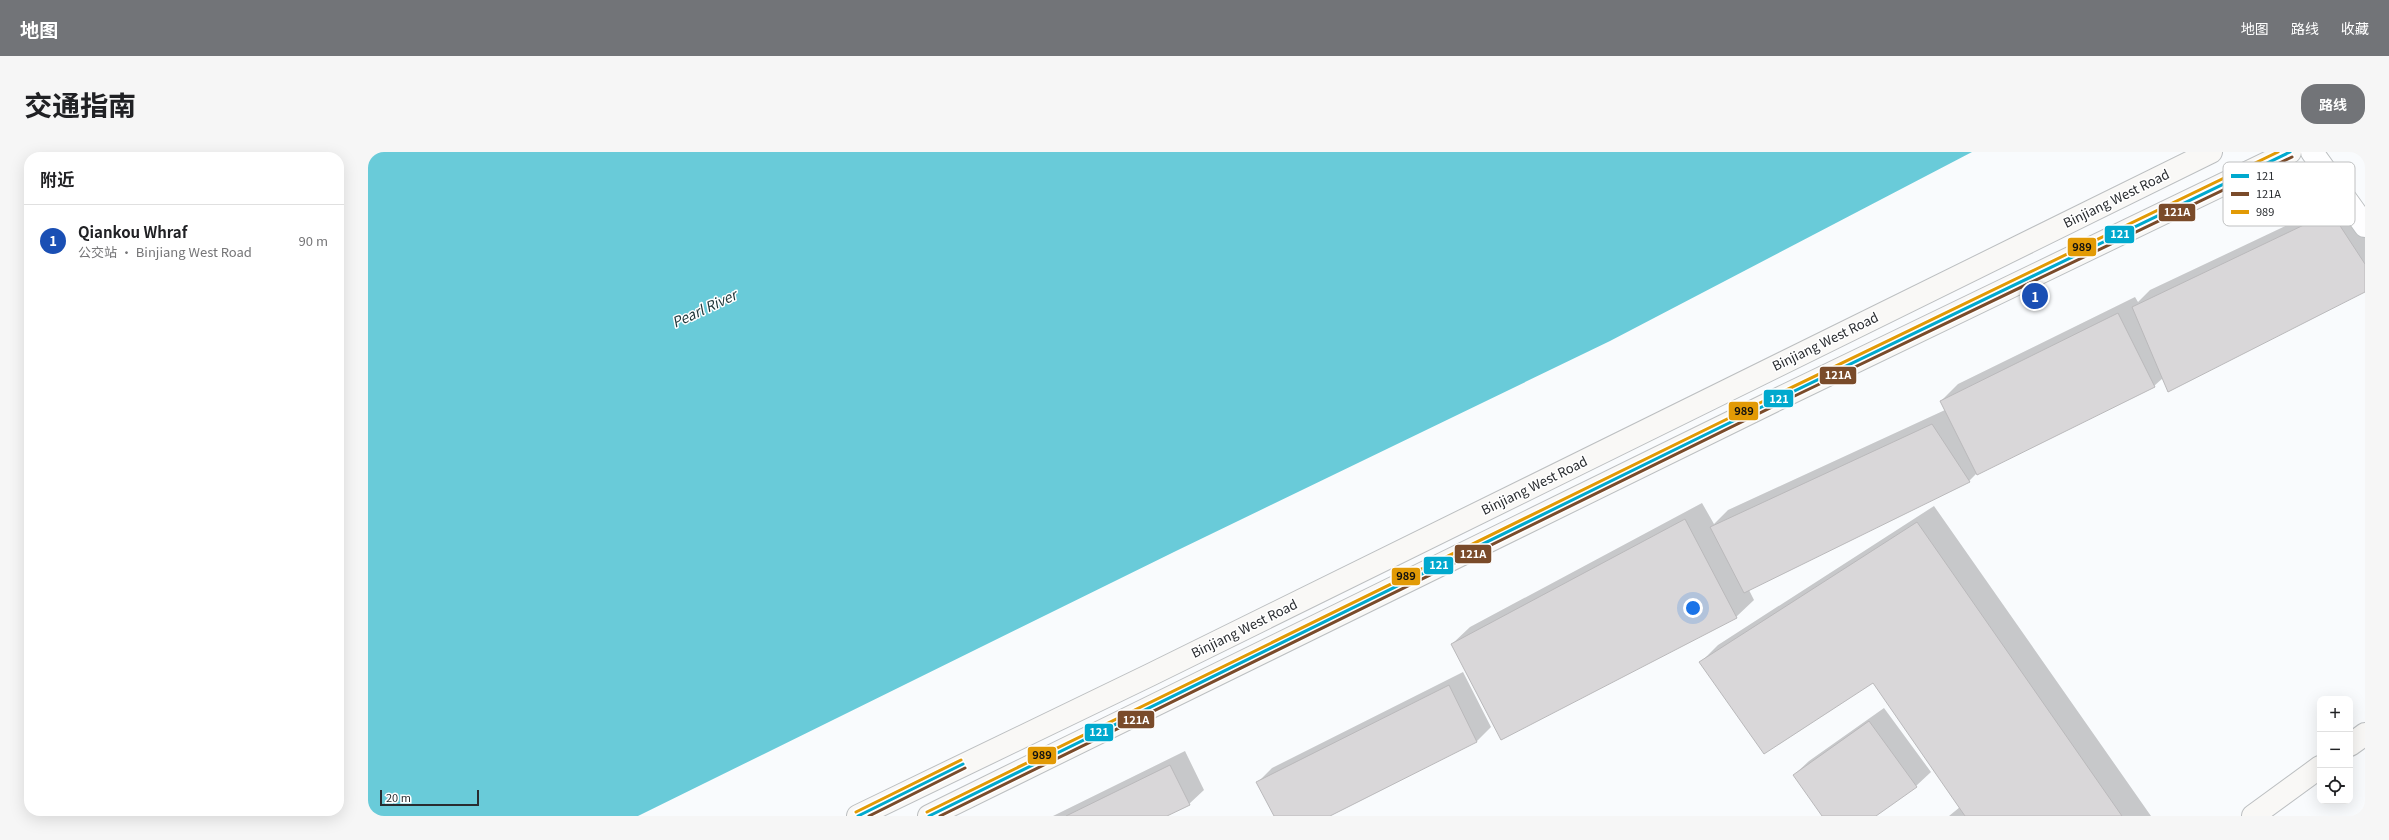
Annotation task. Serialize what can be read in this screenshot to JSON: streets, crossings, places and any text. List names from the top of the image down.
{
  "streets": {
    "main road": ["Binjiang West Road"]
  },
  "water": ["Pearl River"],
  "lines": ["transit line 121", "transit line 989", "transit line 121A"],
  "legend": ["121", "121A", "989"],
  "scale_bar": "20 m",
  "page": {
    "header": "地图",
    "nav": ["地图", "路线", "收藏"],
    "title": "交通指南",
    "buttons": "路线",
    "heading": "附近",
    "list": [
      {
        "mark": "1",
        "name": "Qiankou Whraf",
        "note": "公交站 · Binjiang West Road",
        "value": "90 m"
      }
    ],
    "pins": "1",
    "map_buttons": ["+", "−"],
    "scale": "20 m"
  }
}
